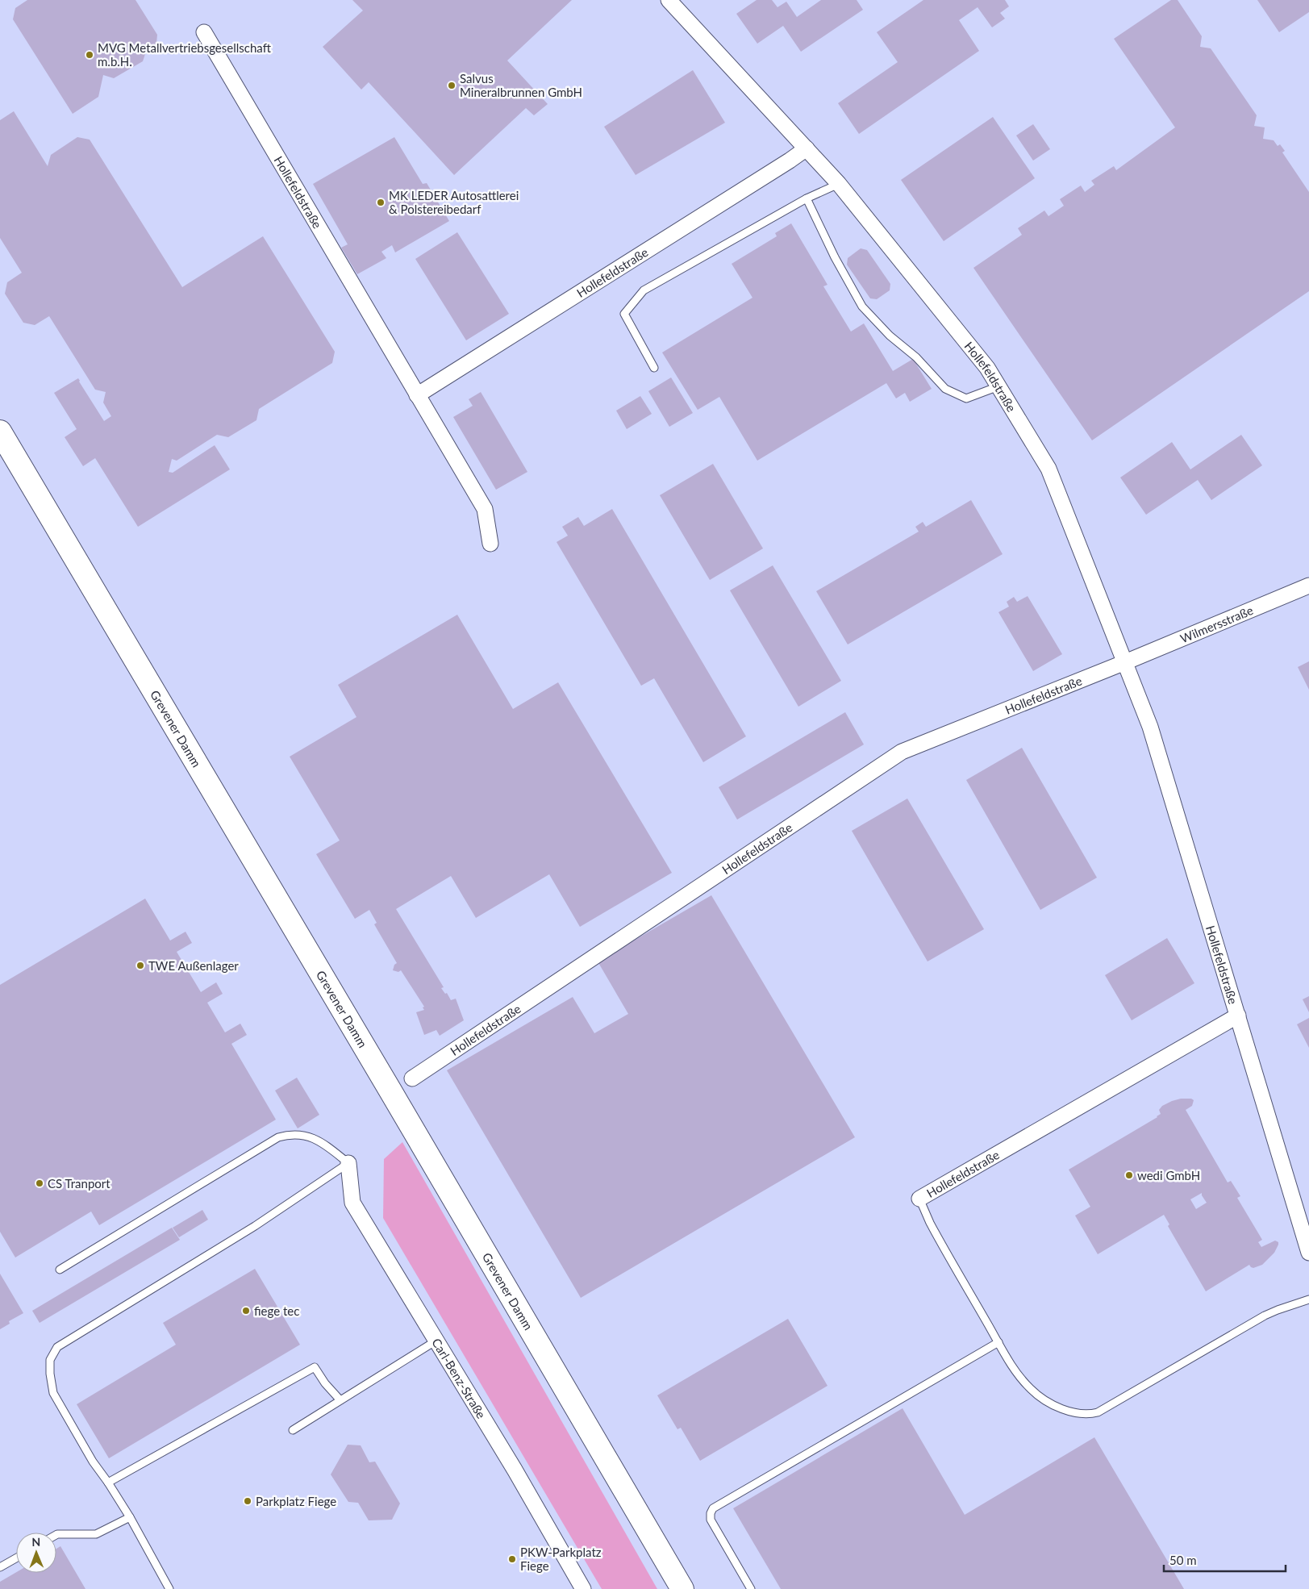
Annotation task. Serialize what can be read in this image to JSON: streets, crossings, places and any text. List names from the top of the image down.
{
  "streets": {
    "main road": ["Grevener Damm"],
    "street": ["Hollefeldstraße", "Wilmersstraße", "Carl-Benz-Straße"]
  },
  "crossings": [
    ["Hollefeldstraße", "Wilmersstraße"]
  ],
  "places": [
    "MVG Metallvertriebsgesellschaft m.b.H.",
    "Salvus Mineralbrunnen GmbH",
    "MK LEDER Autosattlerei & Polstereibedarf",
    "TWE Außenlager",
    "wedi GmbH",
    "CS Tranport",
    "fiege tec",
    "Parkplatz Fiege",
    "PKW-Parkplatz Fiege"
  ],
  "scale_bar": "50 m",
  "north": "top"
}
